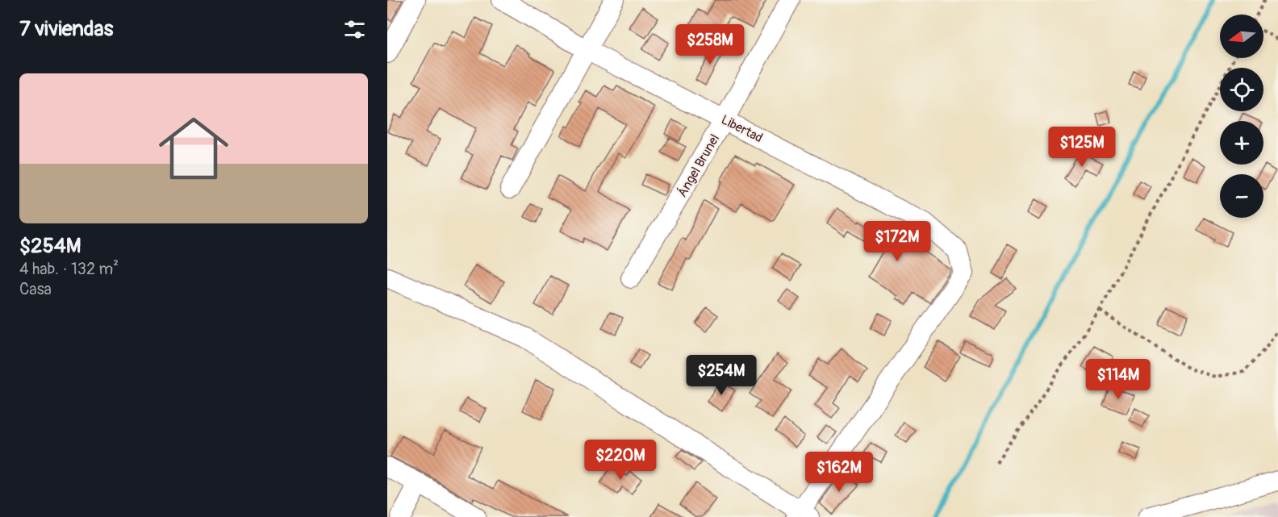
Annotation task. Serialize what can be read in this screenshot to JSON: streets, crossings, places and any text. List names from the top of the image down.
{
  "streets": {
    "street": ["Libertad", "Ángel Brunel"]
  },
  "crossings": [
    ["Libertad", "Ángel Brunel"]
  ],
  "north": "left",
  "page": {
    "heading": "7 viviendas",
    "map_buttons": ["+", "−"],
    "price": [
      "$258M",
      "$125M",
      "$172M",
      "$254M",
      "$114M",
      "$220M",
      "$162M"
    ],
    "list": [
      {
        "name": "$254M",
        "note": "4 hab. · 132 m² · Casa"
      }
    ]
  }
}
